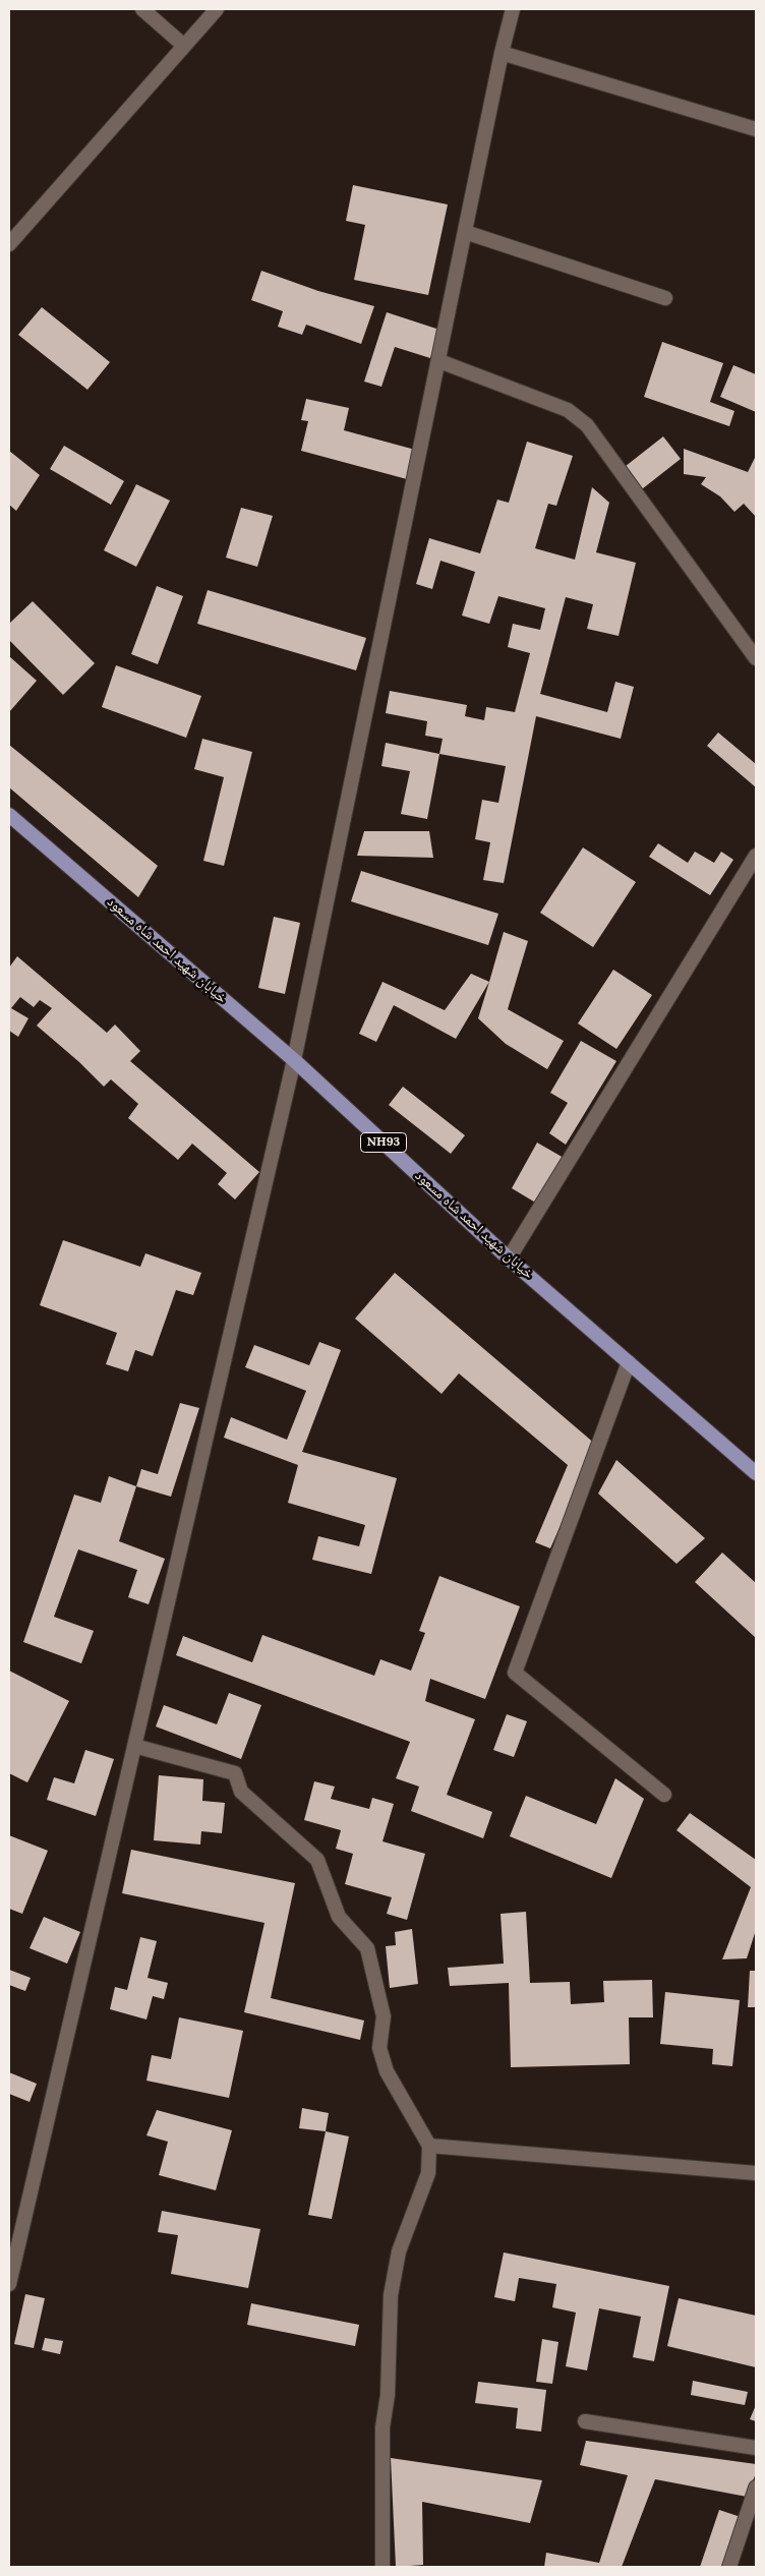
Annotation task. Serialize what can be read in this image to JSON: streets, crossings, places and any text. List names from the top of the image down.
{
  "streets": {
    "main road": ["خیابان شهید احمد شاه مسعود", "NH93"]
  }
}
